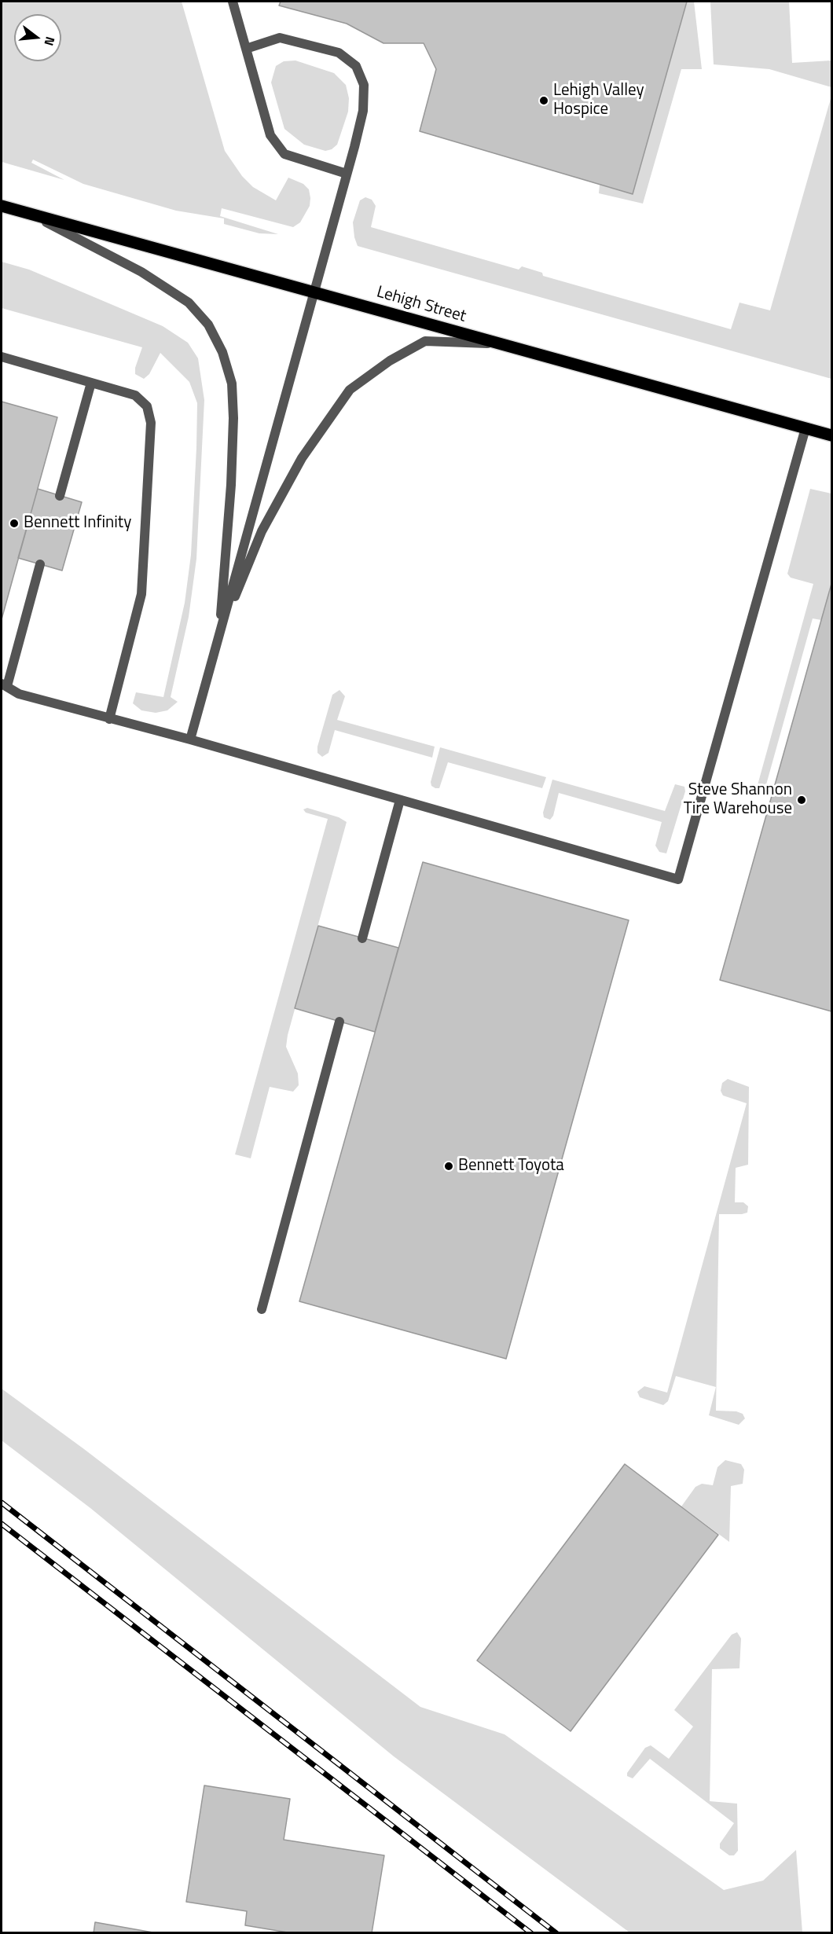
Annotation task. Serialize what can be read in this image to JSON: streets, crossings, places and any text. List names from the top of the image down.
{
  "streets": {
    "main road": ["Lehigh Street"]
  },
  "places": [
    "Lehigh Valley Hospice",
    "Bennett Infinity",
    "Steve Shannon Tire Warehouse",
    "Bennett Toyota"
  ],
  "north": "right"
}
